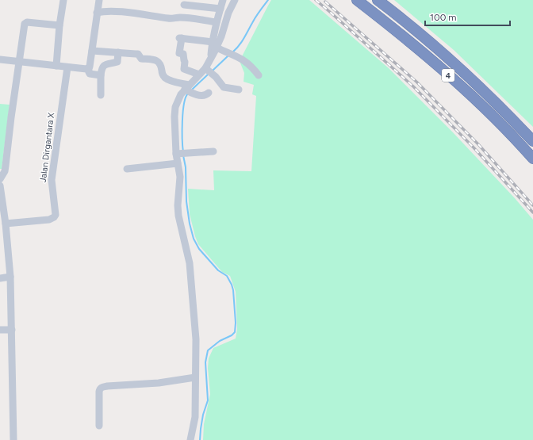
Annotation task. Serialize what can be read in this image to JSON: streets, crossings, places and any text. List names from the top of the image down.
{
  "streets": {
    "highway": ["4"],
    "street": ["Jalan Dirgantara X"]
  },
  "scale_bar": "100 m"
}
